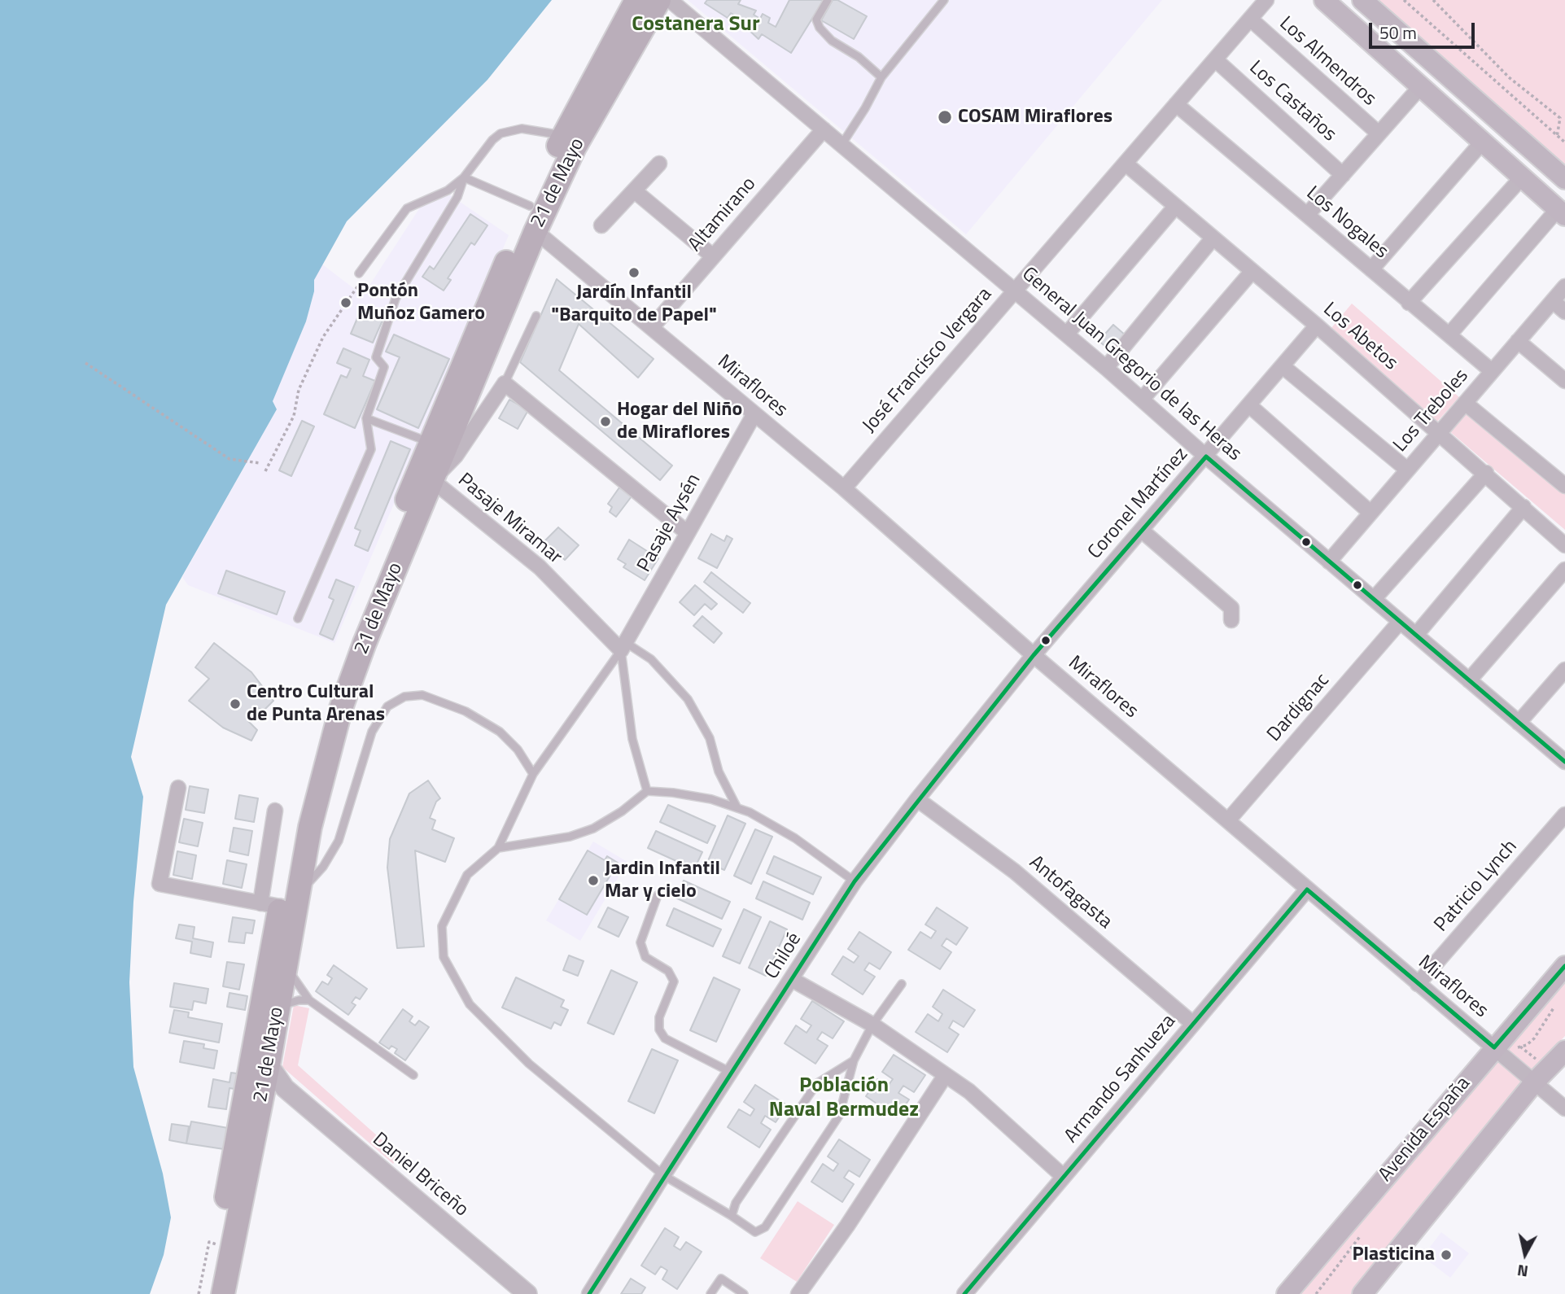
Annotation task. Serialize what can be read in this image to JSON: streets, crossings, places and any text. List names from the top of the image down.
{
  "streets": {
    "main road": ["21 de Mayo", "Avenida España"],
    "street": [
      "Los Almendros",
      "Los Castaños",
      "Altamirano",
      "Los Nogales",
      "Los Abetos",
      "José Francisco Vergara",
      "General Juan Gregorio de las Heras",
      "Miraflores",
      "Los Treboles",
      "Coronel Martínez",
      "Pasaje Miramar",
      "Pasaje Aysén",
      "Dardignac",
      "Patricio Lynch",
      "Antofagasta",
      "Chiloé",
      "Armando Sanhueza",
      "Daniel Briceño"
    ]
  },
  "crossings": [
    ["Los Almendros", "José Francisco Vergara"],
    ["Los Castaños", "José Francisco Vergara"],
    ["21 de Mayo", "Miraflores"],
    ["21 de Mayo", "Pasaje Miramar"],
    ["21 de Mayo", "Daniel Briceño"],
    ["Altamirano", "General Juan Gregorio de las Heras"],
    ["Altamirano", "Miraflores"],
    ["Los Nogales", "José Francisco Vergara"],
    ["Los Nogales", "Los Treboles"],
    ["Los Abetos", "José Francisco Vergara"],
    ["Los Abetos", "Los Treboles"],
    ["Los Abetos", "Coronel Martínez"],
    ["José Francisco Vergara", "General Juan Gregorio de las Heras"],
    ["José Francisco Vergara", "Miraflores"],
    ["General Juan Gregorio de las Heras", "Los Treboles"],
    ["General Juan Gregorio de las Heras", "Coronel Martínez"],
    ["General Juan Gregorio de las Heras", "Dardignac"],
    ["Miraflores", "Coronel Martínez"],
    ["Miraflores", "Pasaje Aysén"],
    ["Miraflores", "Dardignac"],
    ["Miraflores", "Patricio Lynch"],
    ["Miraflores", "Chiloé"],
    ["Miraflores", "Armando Sanhueza"],
    ["Miraflores", "Avenida España"],
    ["Coronel Martínez", "Chiloé"],
    ["Pasaje Miramar", "Pasaje Aysén"],
    ["Antofagasta", "Chiloé"],
    ["Antofagasta", "Armando Sanhueza"]
  ],
  "districts": ["Costanera Sur", "Población Naval Bermudez"],
  "places": [
    "COSAM Miraflores",
    "Jardín Infantil \"Barquito de Papel\"",
    "Pontón Muñoz Gamero",
    "Hogar del Niño de Miraflores",
    "Centro Cultural de Punta Arenas",
    "Jardin Infantil Mar y cielo",
    "Plasticina"
  ],
  "scale_bar": "50 m",
  "north": "bottom"
}
